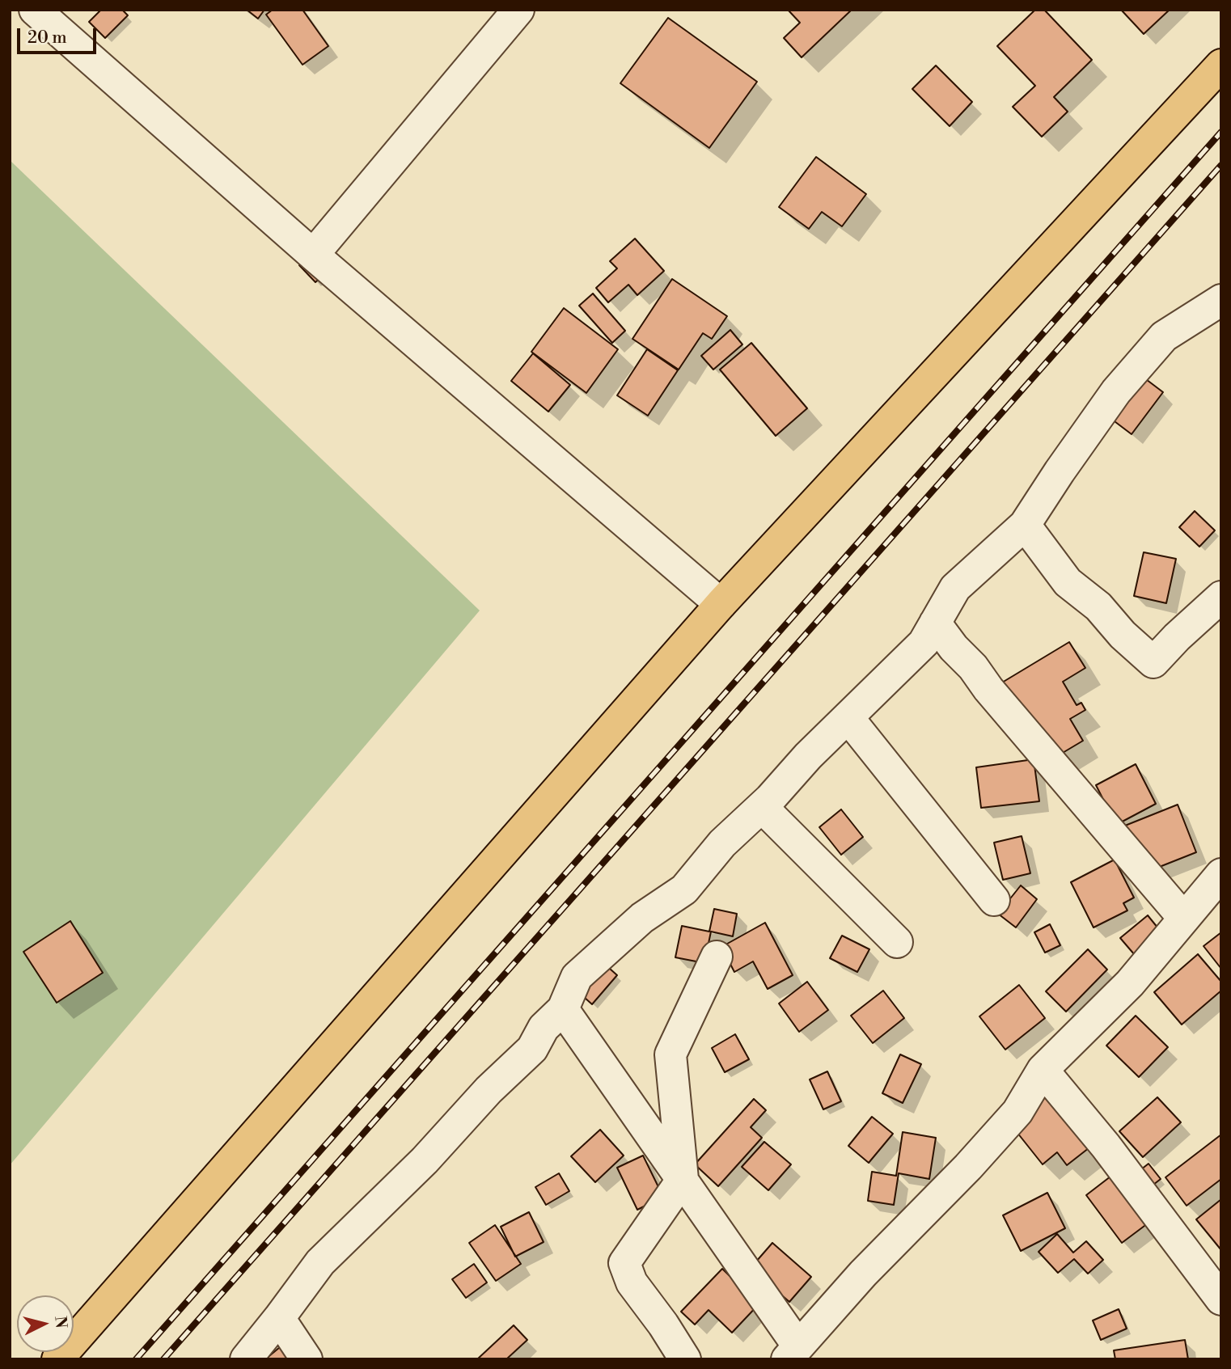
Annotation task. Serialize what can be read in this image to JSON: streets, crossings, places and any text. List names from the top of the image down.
{
  "scale_bar": "20 m",
  "north": "right"
}
